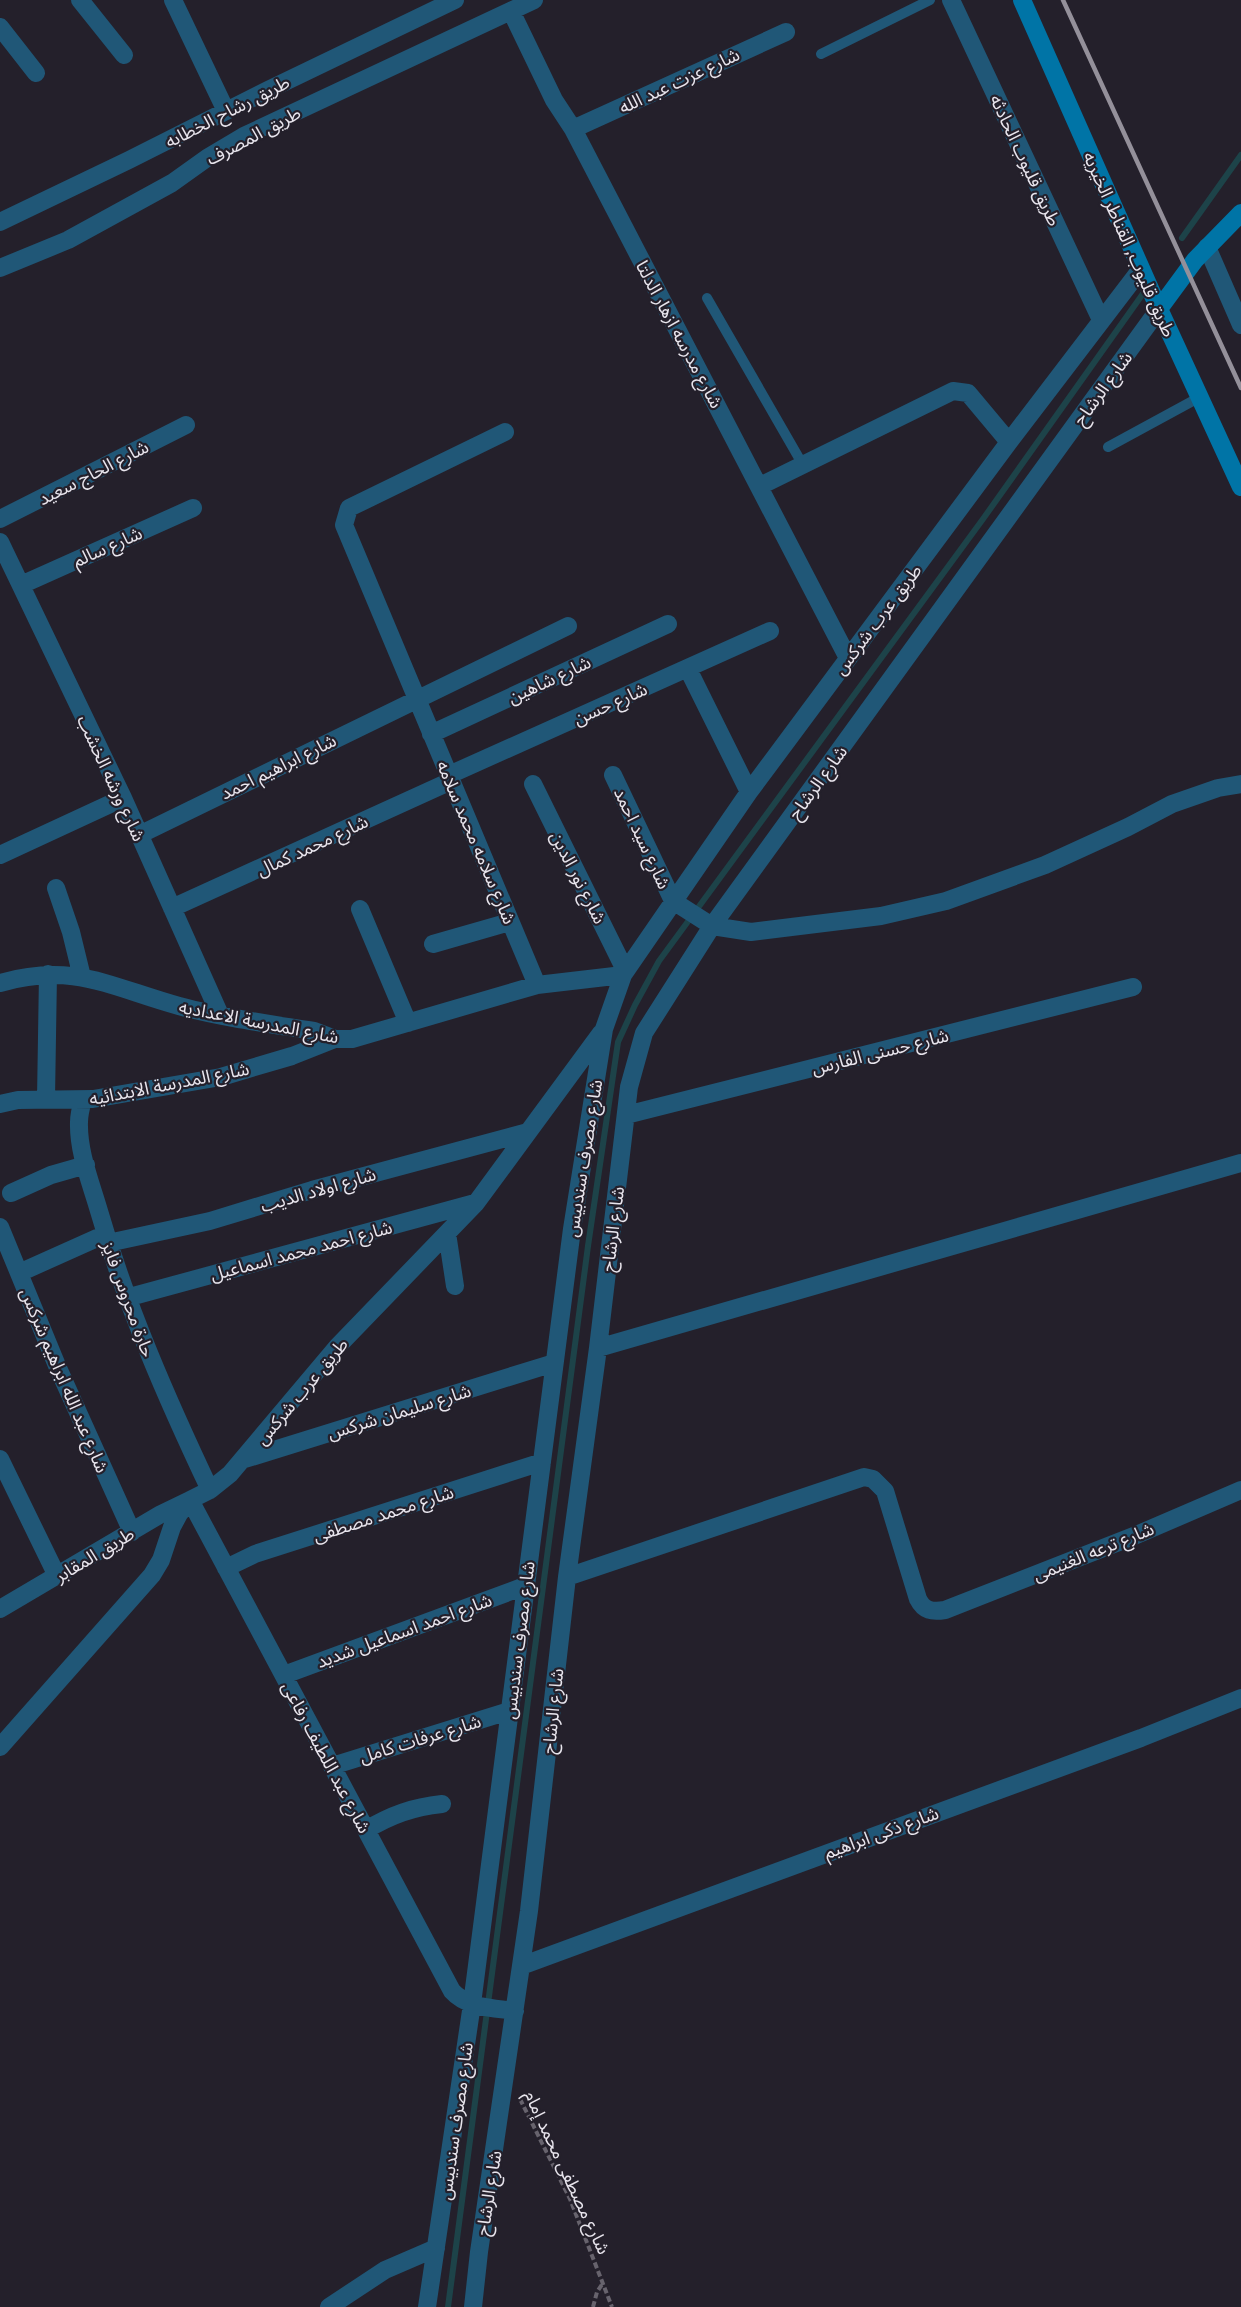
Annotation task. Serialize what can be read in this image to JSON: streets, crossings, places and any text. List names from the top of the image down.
{
  "streets": {
    "main road": ["طريق قليوب, القناطر الخيريه"],
    "street": [
      "شارع عزت عبد الله",
      "طريق رشاح الخطابه",
      "طريق المصرف",
      "طريق قليوب الحادثه",
      "شارع مدرسه ازهار الدلتا",
      "شارع الرشاح",
      "شارع الحاج سعيد",
      "شارع سالم",
      "طريق عرب شركس",
      "شارع شاهين",
      "شارع حسن",
      "شارع ابراهيم احمد",
      "شارع ورشه الخشب",
      "شارع سيد احمد",
      "شارع سلامه محمد سلامه",
      "شارع محمد كمال",
      "شارع نور الدين",
      "شارع المدرسة الاعداديه",
      "شارع حسنى الفارس",
      "شارع المدرسة الابتدائيه",
      "شارع مصرف سندبيس",
      "شارع اولاد الديب",
      "شارع احمد محمد اسماعيل",
      "حارة محروس فايز",
      "شارع عبد الله ابراهيم شركس",
      "شارع سليمان شركس",
      "شارع محمد مصطفى",
      "شارع ترعه الغنيمى",
      "طريق المقابر",
      "شارع احمد اسماعيل شديد",
      "شارع عرفات كامل",
      "شارع عبد اللطيف رفاعى",
      "شارع ذكى ابراهيم"
    ],
    "path": ["شارع مصطفى محمد إمام"]
  },
  "crossings": [
    ["شارع عزت عبد الله", "شارع مدرسه ازهار الدلتا"],
    ["طريق المصرف", "شارع مدرسه ازهار الدلتا"],
    ["طريق قليوب الحادثه", "طريق عرب شركس"],
    ["طريق قليوب, القناطر الخيريه", "شارع الرشاح"],
    ["طريق قليوب, القناطر الخيريه", "طريق عرب شركس"],
    ["شارع مدرسه ازهار الدلتا", "طريق عرب شركس"],
    ["شارع الرشاح", "شارع حسنى الفارس"],
    ["شارع الرشاح", "شارع ترعه الغنيمى"],
    ["شارع الرشاح", "شارع ذكى ابراهيم"],
    ["شارع الرشاح", "شارع مصطفى محمد إمام"],
    ["شارع سالم", "شارع ورشه الخشب"],
    ["طريق عرب شركس", "شارع سيد احمد"],
    ["طريق عرب شركس", "شارع نور الدين"],
    ["طريق عرب شركس", "شارع المدرسة الاعداديه"],
    ["طريق عرب شركس", "شارع مصرف سندبيس"],
    ["طريق عرب شركس", "شارع اولاد الديب"],
    ["طريق عرب شركس", "شارع احمد محمد اسماعيل"],
    ["طريق عرب شركس", "حارة محروس فايز"],
    ["طريق عرب شركس", "شارع سليمان شركس"],
    ["طريق عرب شركس", "طريق المقابر"],
    ["طريق عرب شركس", "شارع عبد اللطيف رفاعى"],
    ["شارع شاهين", "شارع سلامه محمد سلامه"],
    ["شارع حسن", "شارع سلامه محمد سلامه"],
    ["شارع حسن", "شارع محمد كمال"],
    ["شارع ابراهيم احمد", "شارع ورشه الخشب"],
    ["شارع ابراهيم احمد", "شارع سلامه محمد سلامه"],
    ["شارع ورشه الخشب", "شارع محمد كمال"],
    ["شارع ورشه الخشب", "شارع المدرسة الاعداديه"],
    ["شارع سلامه محمد سلامه", "شارع محمد كمال"],
    ["شارع سلامه محمد سلامه", "شارع المدرسة الاعداديه"],
    ["شارع نور الدين", "شارع المدرسة الاعداديه"],
    ["شارع نور الدين", "شارع مصرف سندبيس"],
    ["شارع المدرسة الاعداديه", "شارع المدرسة الابتدائيه"],
    ["شارع المدرسة الاعداديه", "شارع مصرف سندبيس"],
    ["شارع المدرسة الابتدائيه", "حارة محروس فايز"],
    ["شارع مصرف سندبيس", "شارع سليمان شركس"],
    ["شارع مصرف سندبيس", "شارع محمد مصطفى"],
    ["شارع مصرف سندبيس", "شارع احمد اسماعيل شديد"],
    ["شارع مصرف سندبيس", "شارع عرفات كامل"],
    ["شارع مصرف سندبيس", "شارع عبد اللطيف رفاعى"],
    ["شارع اولاد الديب", "حارة محروس فايز"],
    ["شارع اولاد الديب", "شارع عبد الله ابراهيم شركس"],
    ["شارع احمد محمد اسماعيل", "حارة محروس فايز"],
    ["شارع عبد الله ابراهيم شركس", "طريق المقابر"],
    ["شارع محمد مصطفى", "شارع عبد اللطيف رفاعى"],
    ["طريق المقابر", "شارع عبد اللطيف رفاعى"],
    ["شارع احمد اسماعيل شديد", "شارع عبد اللطيف رفاعى"],
    ["شارع عرفات كامل", "شارع عبد اللطيف رفاعى"]
  ]
}
